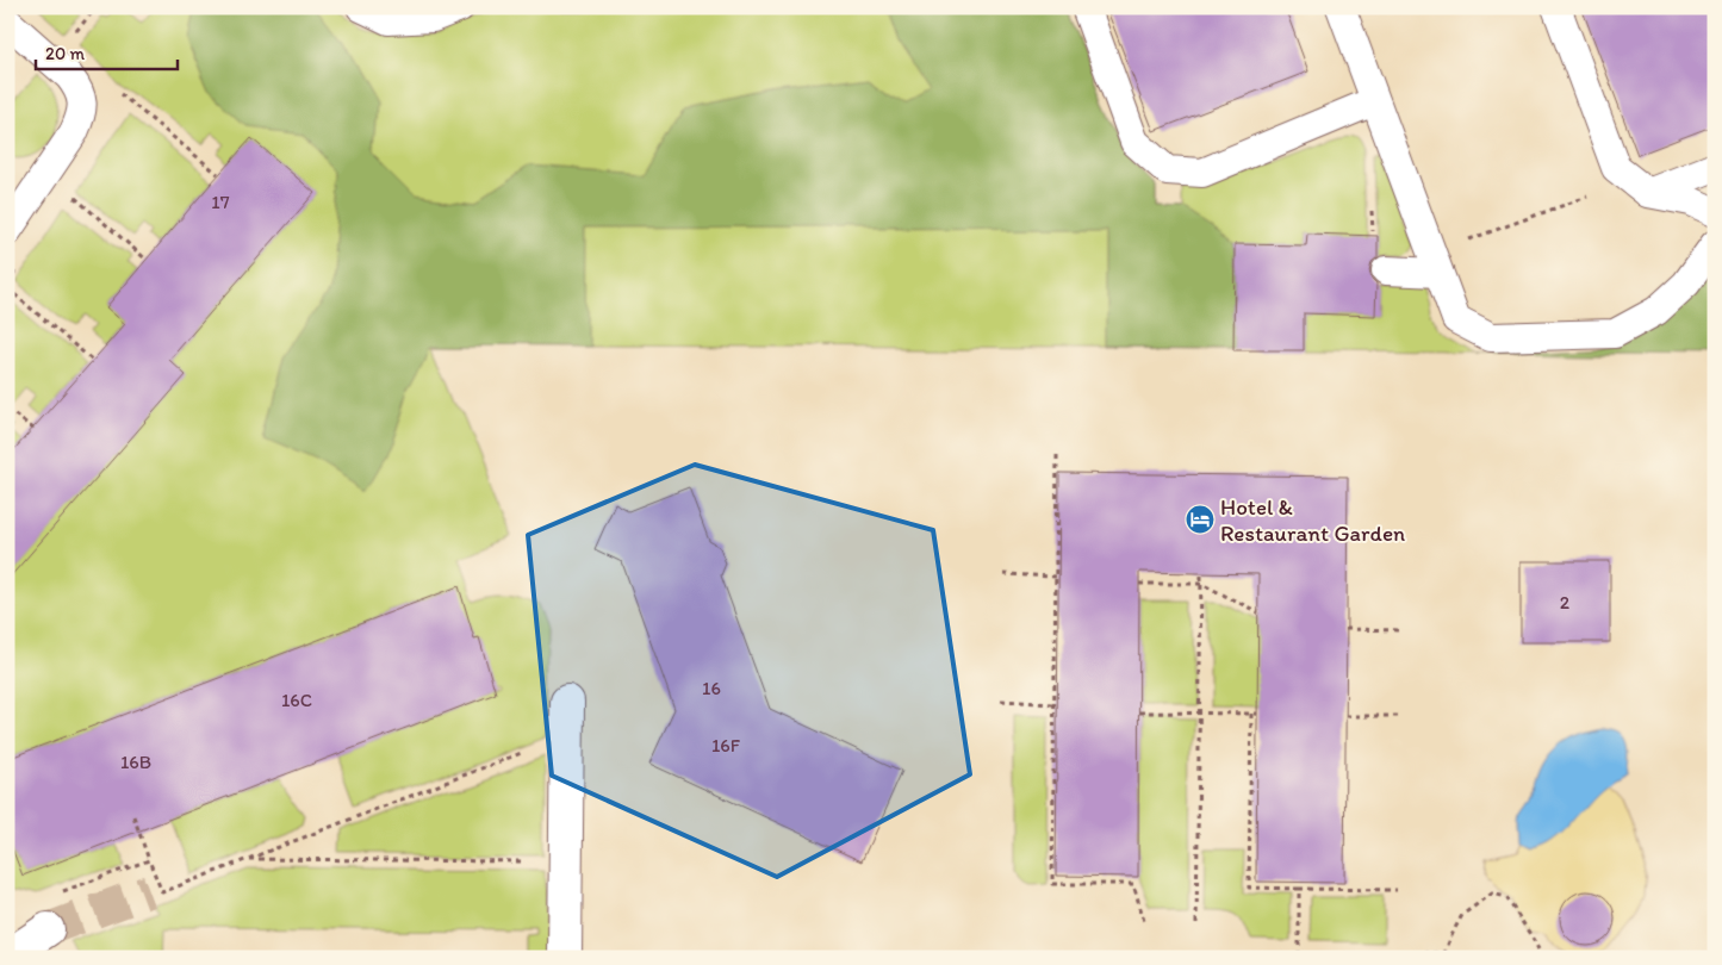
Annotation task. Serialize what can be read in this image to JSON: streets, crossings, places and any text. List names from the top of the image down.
{
  "places": {
    "hotel": ["Hotel & Restaurant Garden"]
  },
  "house_numbers": [
    "17",
    "2",
    "16",
    "16C",
    "16F",
    "16B"
  ],
  "scale_bar": "20 m"
}
